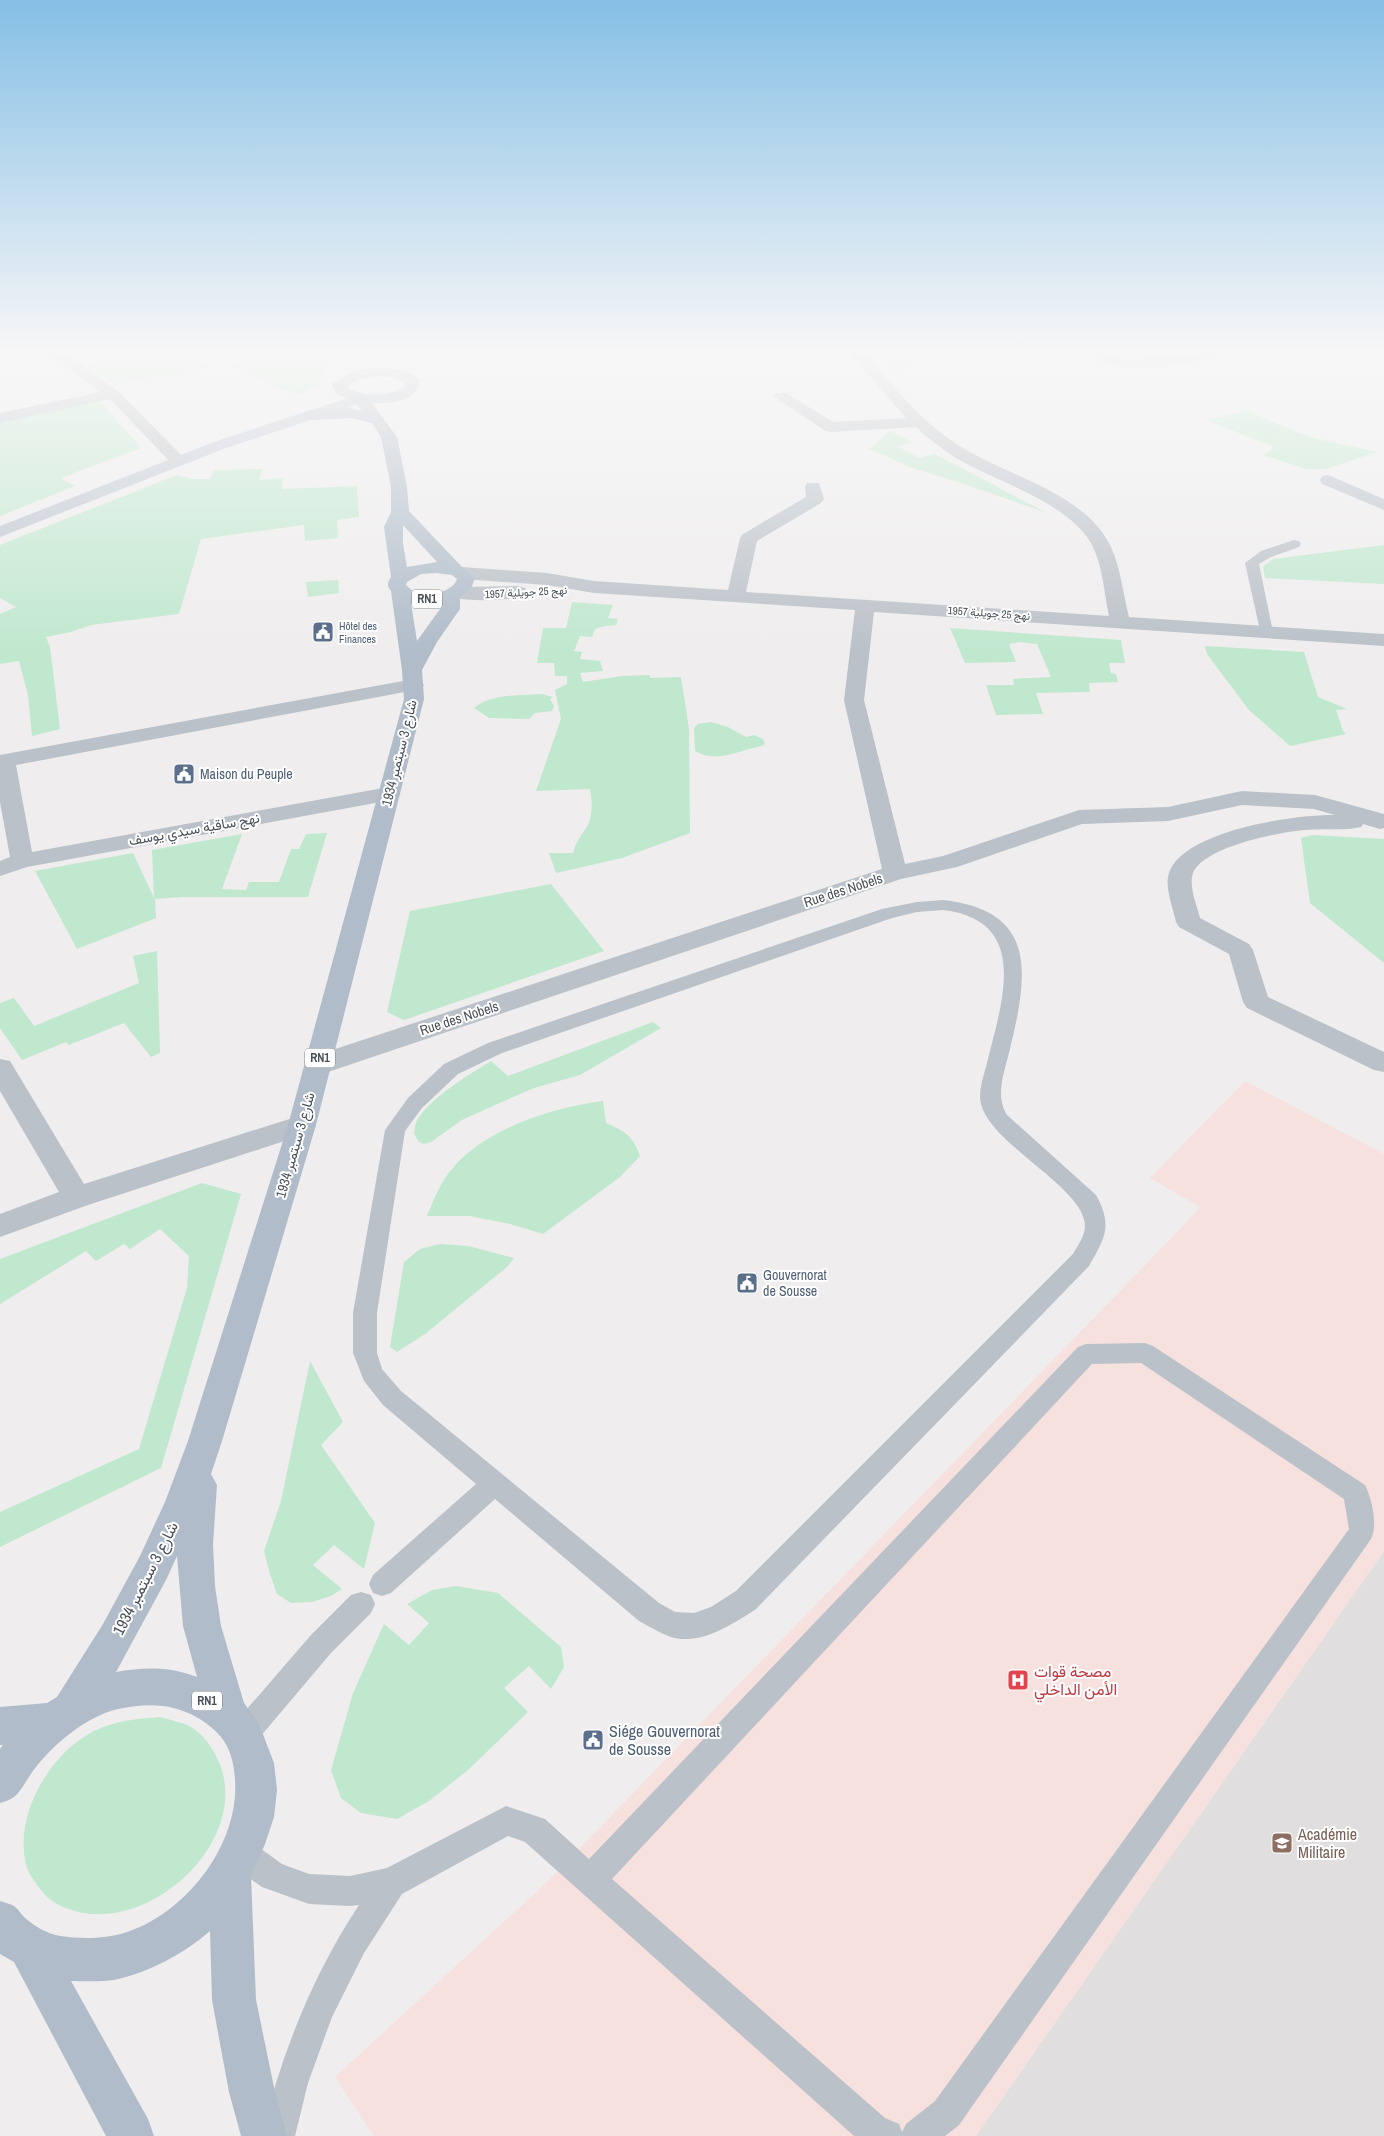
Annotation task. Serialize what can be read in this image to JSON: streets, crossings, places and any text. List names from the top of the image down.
{
  "streets": {
    "main road": ["RN1", "شارع 3 سبتمبر 1934"],
    "street": ["نهج 25 جويلية 1957", "نهج ساقية سيدي يوسف", "Rue des Nobels"]
  },
  "crossings": [
    ["نهج 25 جويلية 1957", "RN1"],
    ["نهج 25 جويلية 1957", "شارع 3 سبتمبر 1934"],
    ["RN1", "شارع 3 سبتمبر 1934"],
    ["شارع 3 سبتمبر 1934", "نهج ساقية سيدي يوسف"],
    ["شارع 3 سبتمبر 1934", "Rue des Nobels"]
  ],
  "places": {
    "public building": [
      "Hôtel des Finances",
      "Maison du Peuple",
      "Gouvernorat de Sousse",
      "Siége Gouvernorat de Sousse"
    ],
    "hospital": ["مصحة قوات الأمن الداخلي"],
    "school or university": ["Académie Militaire"]
  }
}
